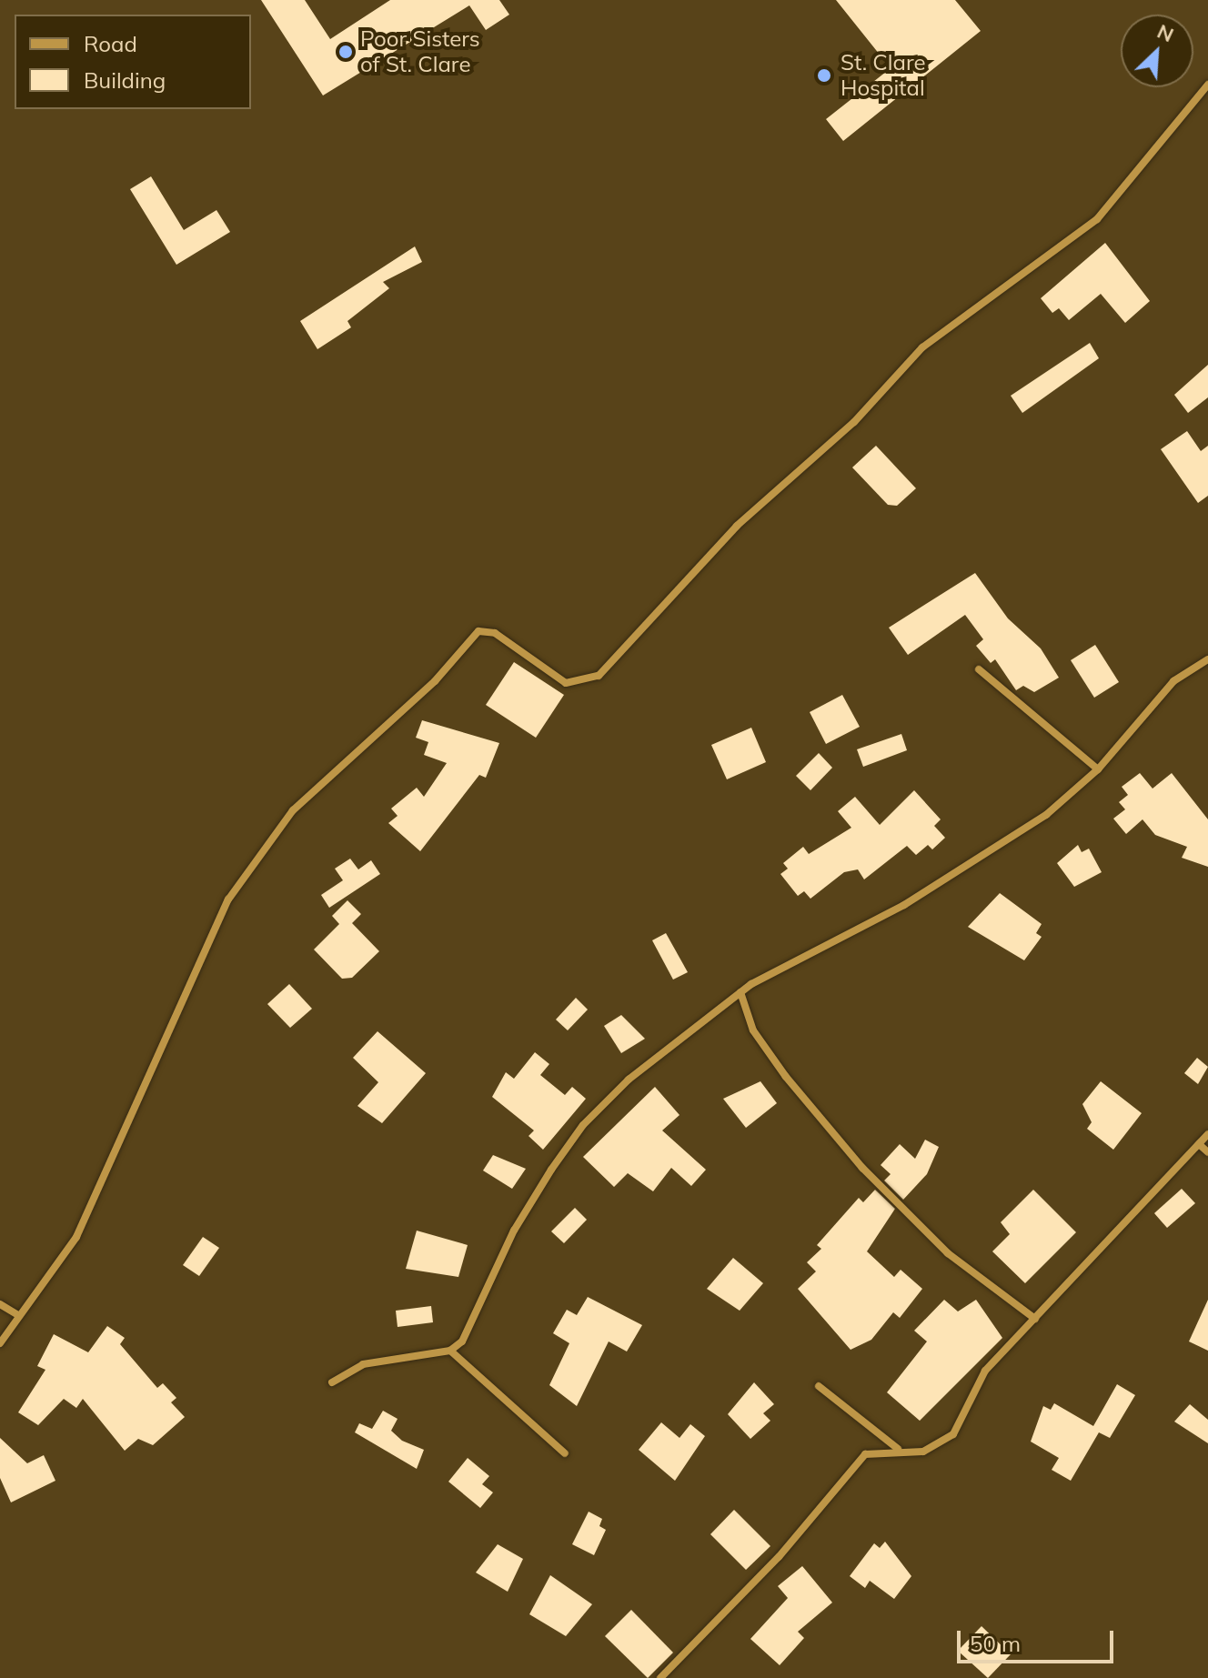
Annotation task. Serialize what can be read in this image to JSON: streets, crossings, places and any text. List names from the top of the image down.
{
  "places": ["Poor Sisters of St. Clare", "St. Clare Hospital"],
  "legend": ["Road", "Building"],
  "scale_bar": "50 m",
  "north": "top right"
}
